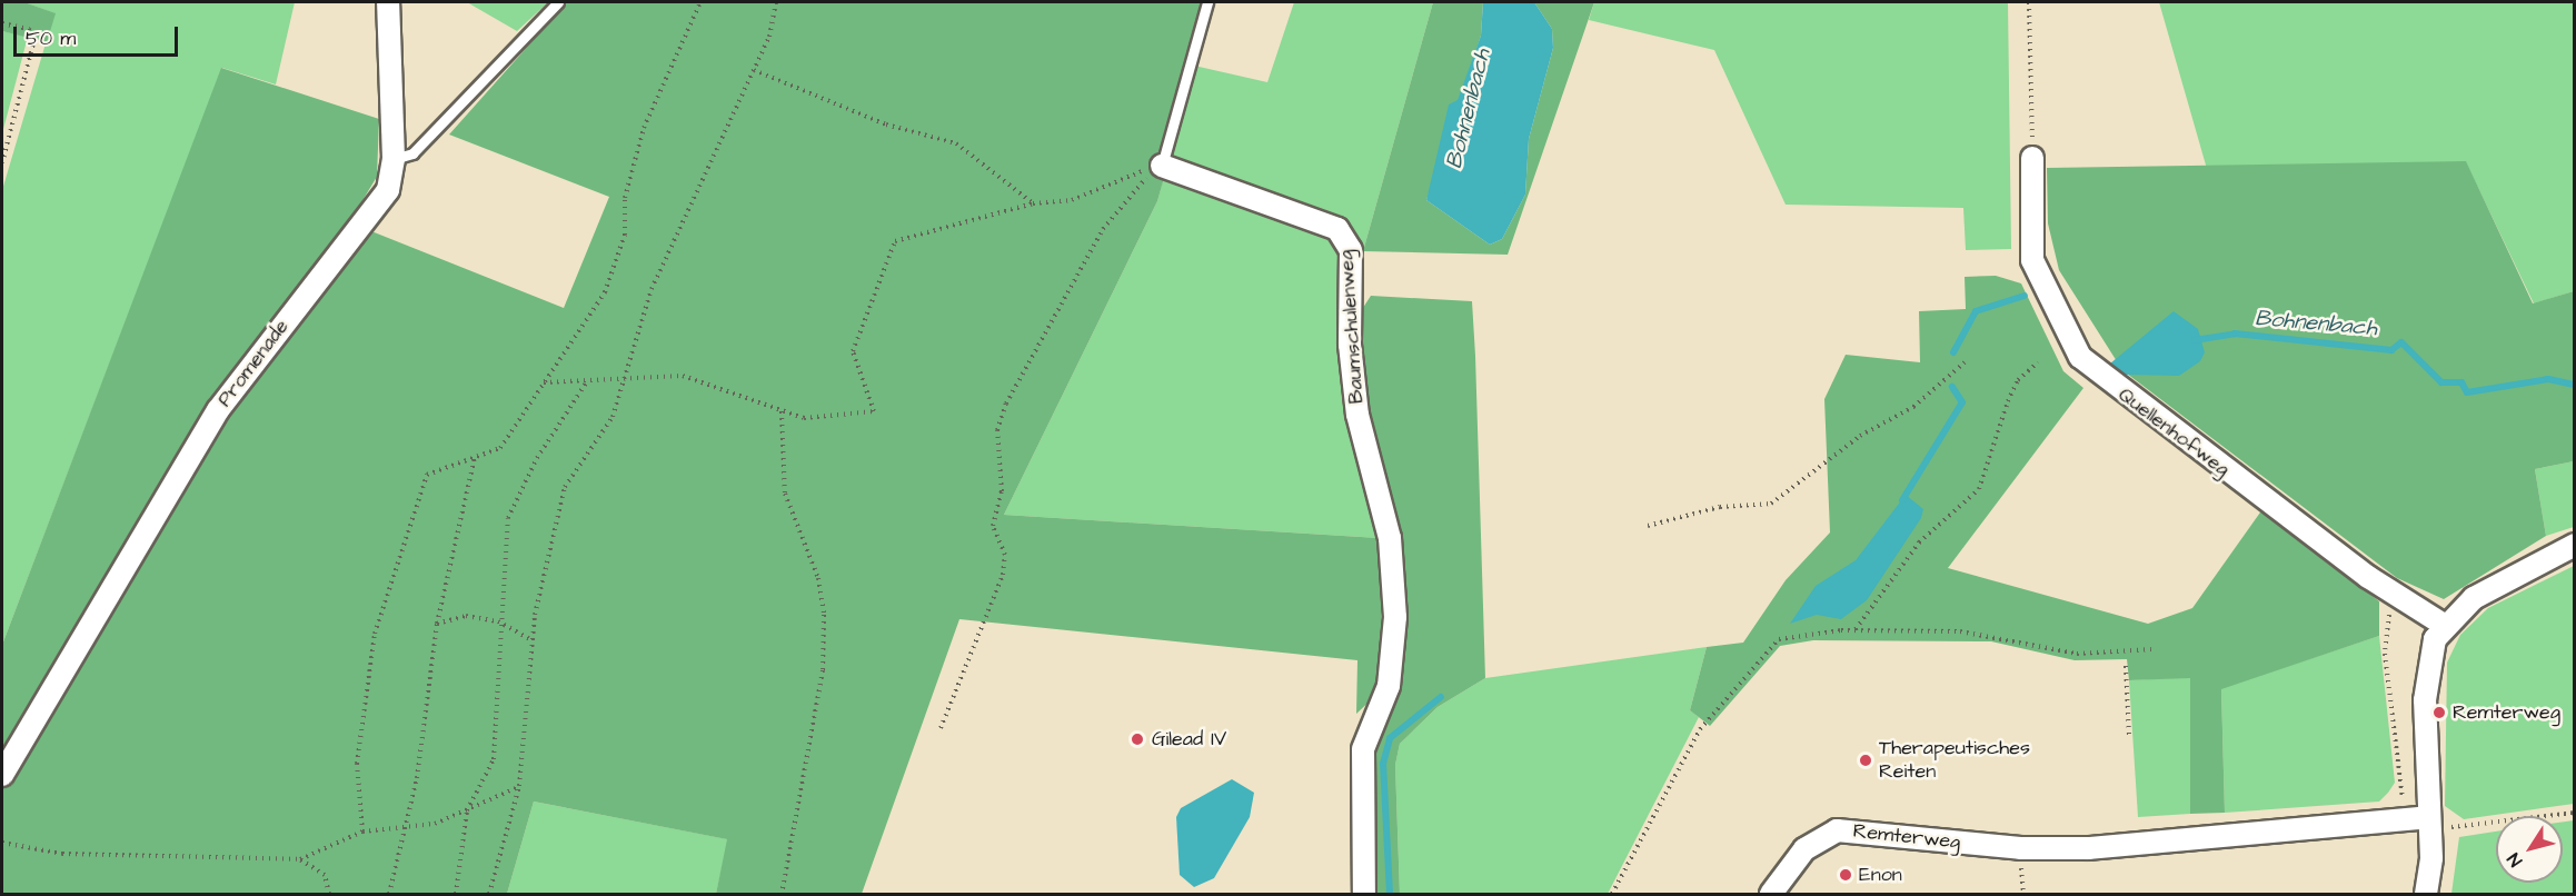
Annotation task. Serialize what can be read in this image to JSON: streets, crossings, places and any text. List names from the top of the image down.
{
  "streets": {
    "street": [
      "Baumschulenweg",
      "Promenade",
      "Quellenhofweg",
      "Remterweg"
    ]
  },
  "water": ["Bohnenbach"],
  "places": [
    "Remterweg",
    "Gilead IV",
    "Therapeutisches Reiten",
    "Enon"
  ],
  "scale_bar": "50 m",
  "north": "bottom left"
}
